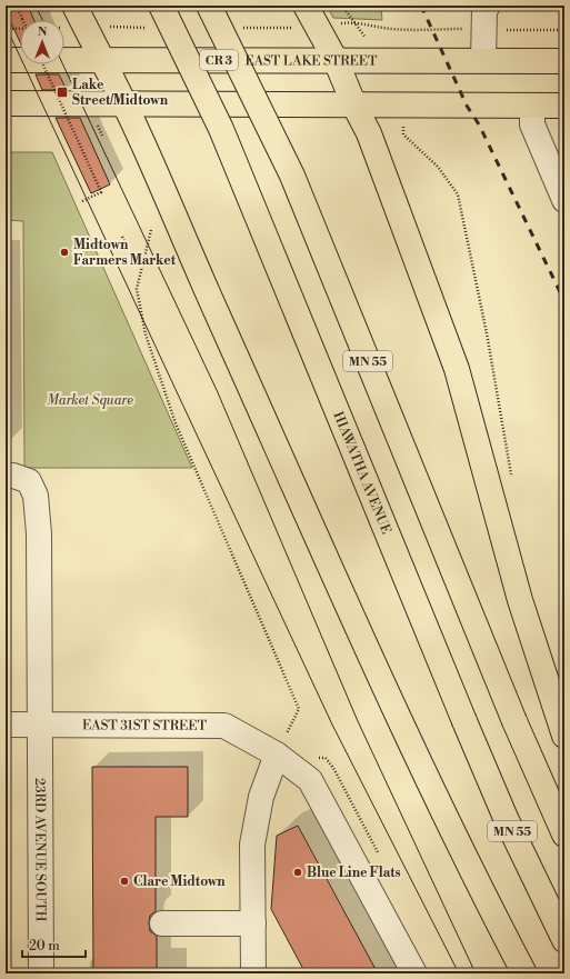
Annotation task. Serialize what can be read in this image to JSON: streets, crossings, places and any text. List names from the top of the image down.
{
  "streets": {
    "main road": [
      "CR 3",
      "EAST LAKE STREET",
      "MN 55",
      "HIAWATHA AVENUE"
    ],
    "street": ["EAST 31ST STREET", "23RD AVENUE SOUTH"]
  },
  "crossings": [
    ["EAST 31ST STREET", "23RD AVENUE SOUTH"]
  ],
  "parks": ["Market Square"],
  "places": {
    "transit": ["Lake Street/Midtown"],
    "other": ["Midtown Farmers Market", "Blue Line Flats", "Clare Midtown"]
  },
  "scale_bar": "20 m",
  "north": "top"
}
